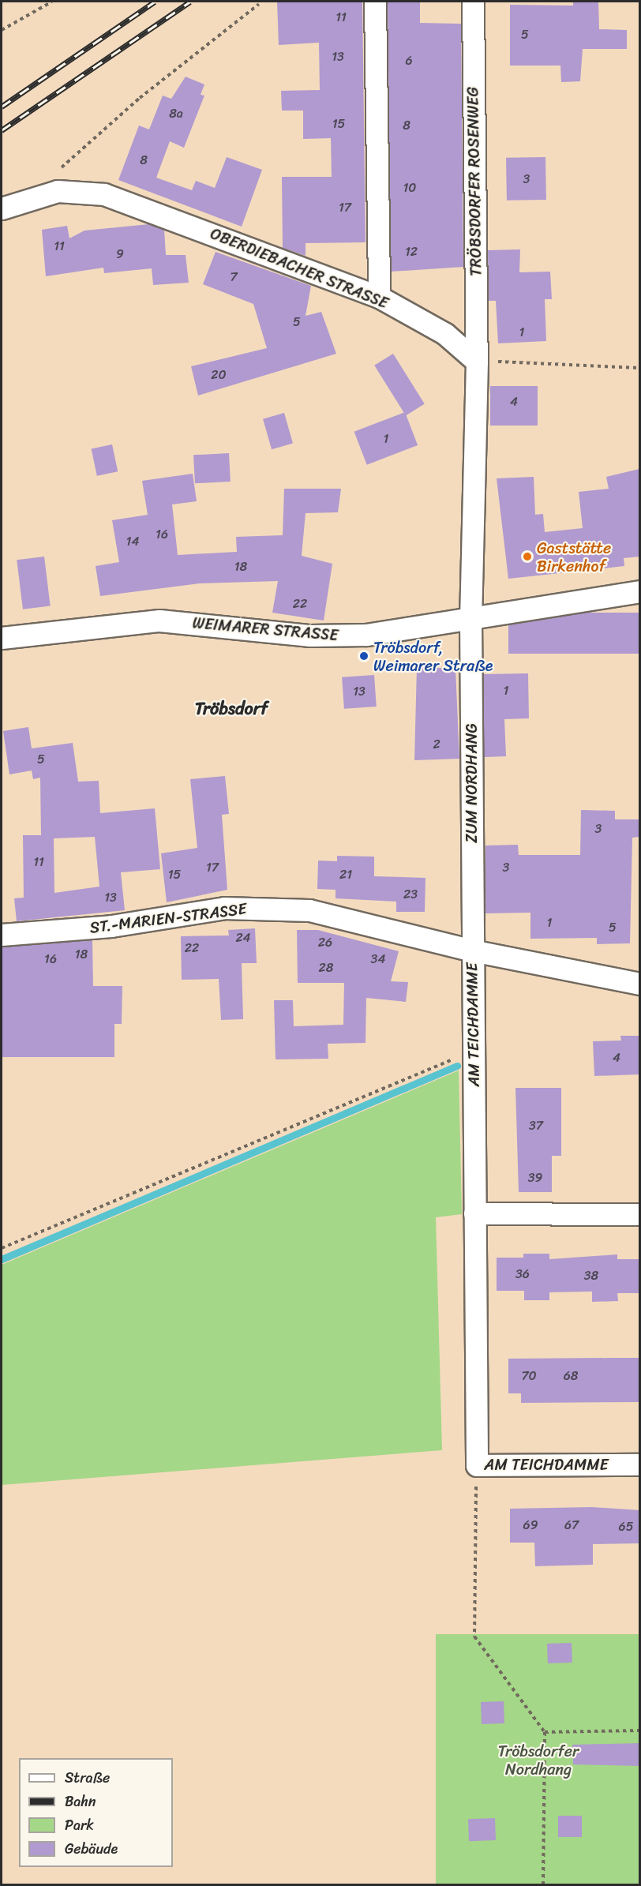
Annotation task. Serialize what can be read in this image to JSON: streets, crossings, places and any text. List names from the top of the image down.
{
  "streets": {
    "street": [
      "TRÖBSDORFER ROSENWEG",
      "OBERDIEBACHER STRASSE",
      "WEIMARER STRASSE",
      "ZUM NORDHANG",
      "ST.-MARIEN-STRASSE",
      "AM TEICHDAMME"
    ]
  },
  "crossings": [
    ["TRÖBSDORFER ROSENWEG", "OBERDIEBACHER STRASSE"],
    ["WEIMARER STRASSE", "ZUM NORDHANG"],
    ["ZUM NORDHANG", "ST.-MARIEN-STRASSE"],
    ["ZUM NORDHANG", "AM TEICHDAMME"],
    ["ST.-MARIEN-STRASSE", "AM TEICHDAMME"]
  ],
  "districts": ["Tröbsdorf"],
  "parks": ["Tröbsdorfer Nordhang"],
  "places": ["Gaststätte Birkenhof", "Tröbsdorf, Weimarer Straße"],
  "house_numbers": [
    "11",
    "5",
    "13",
    "6",
    "8a",
    "15",
    "8",
    "8",
    "3",
    "10",
    "17",
    "11",
    "12",
    "9",
    "7",
    "5",
    "1",
    "20",
    "4",
    "1",
    "16",
    "14",
    "18",
    "22",
    "1",
    "13",
    "2",
    "5",
    "3",
    "11",
    "17",
    "3",
    "15",
    "21",
    "23",
    "13",
    "1",
    "5",
    "24",
    "26",
    "22",
    "18",
    "16",
    "34",
    "28",
    "4",
    "37",
    "39",
    "36",
    "38",
    "70",
    "68",
    "69",
    "67",
    "65"
  ],
  "legend": [
    "Straße",
    "Bahn",
    "Park",
    "Gebäude"
  ]
}
